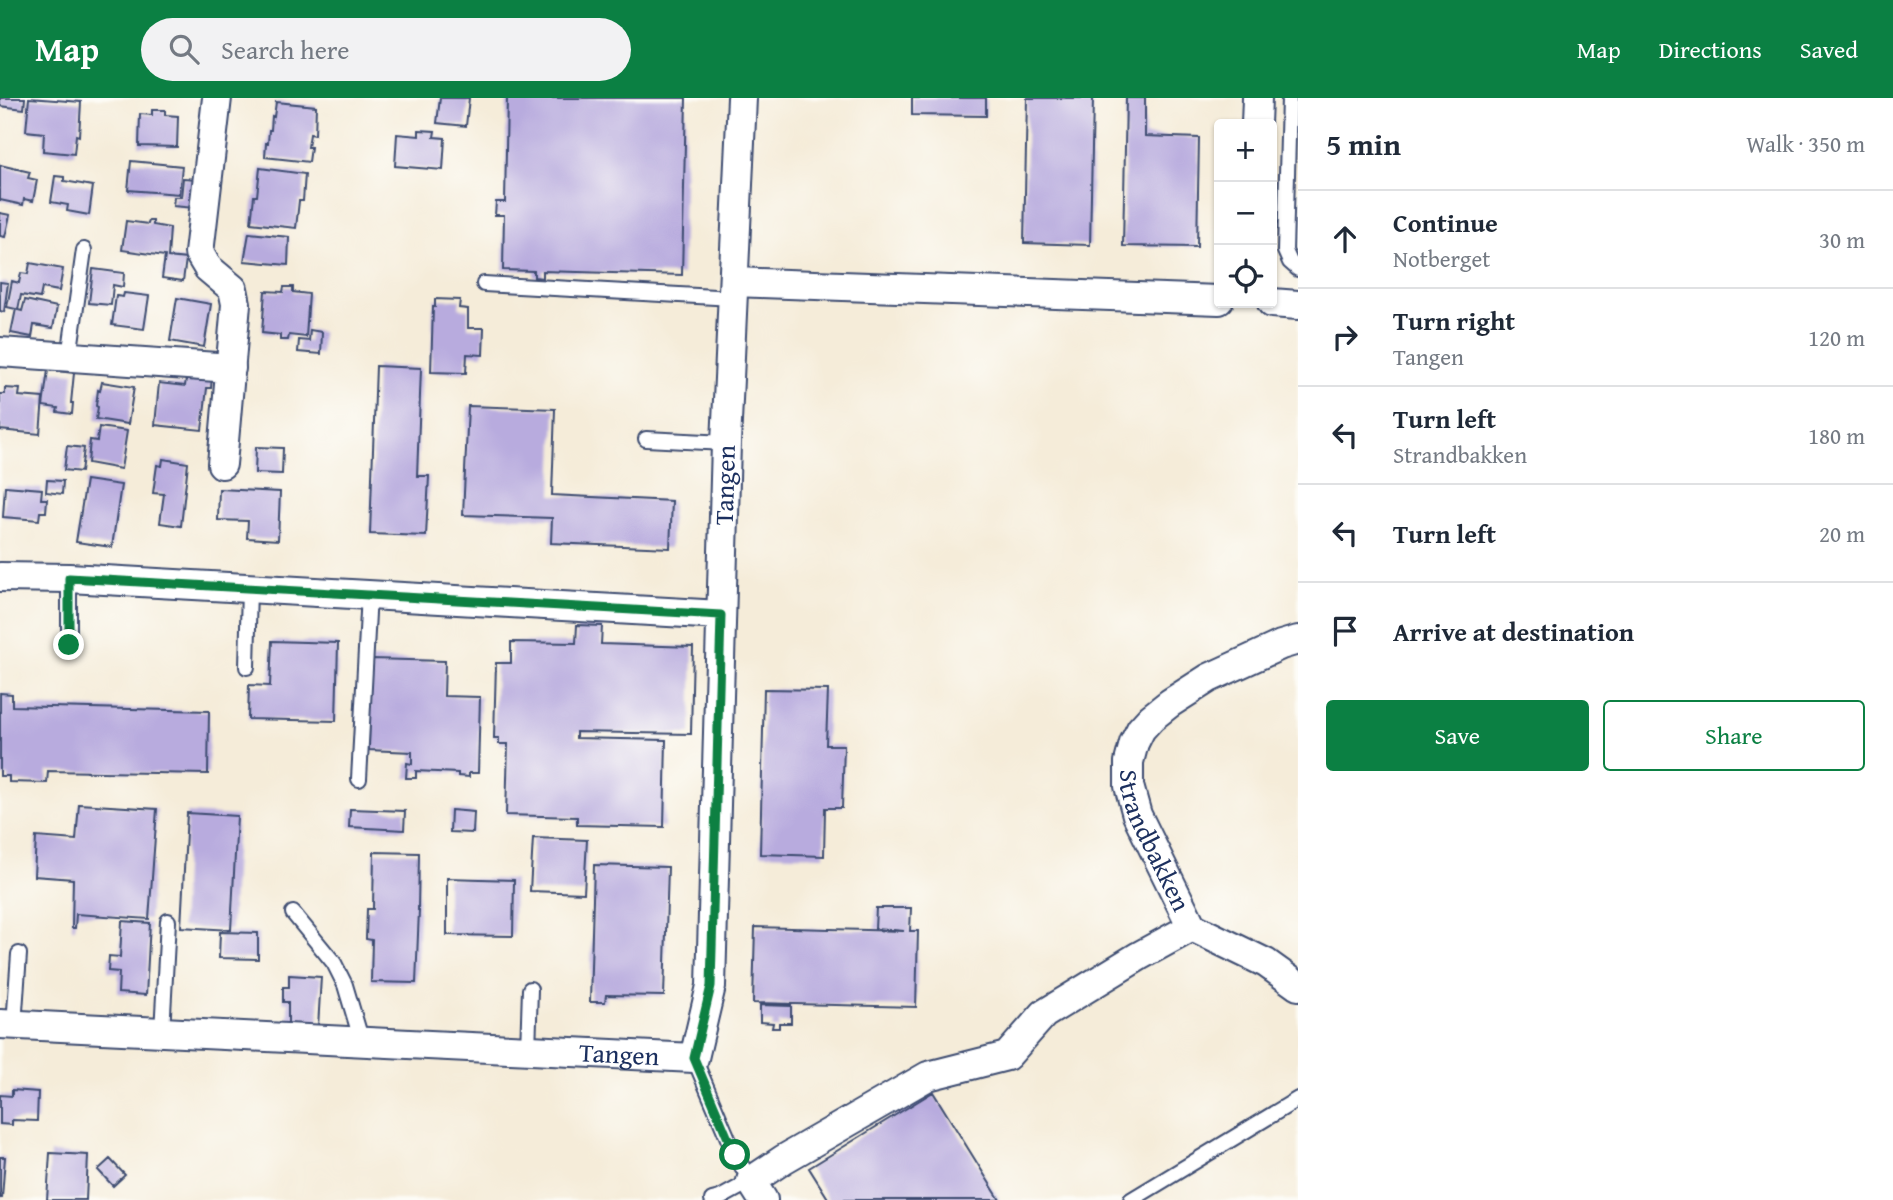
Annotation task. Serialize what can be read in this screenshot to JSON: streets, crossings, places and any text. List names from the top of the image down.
{
  "streets": {
    "street": ["Tangen", "Strandbakken"]
  },
  "page": {
    "header": "Map",
    "search": "Search here",
    "nav": ["Map", "Directions", "Saved"],
    "heading": ["5 min", "Walk · 350 m"],
    "map_buttons": ["+", "−"],
    "list": [
      ["Continue", "Notberget", "30 m"],
      ["Turn right", "Tangen", "120 m"],
      ["Turn left", "Strandbakken", "180 m"],
      ["Turn left", "20 m"],
      "Arrive at destination"
    ],
    "buttons": ["Save", "Share"]
  }
}
